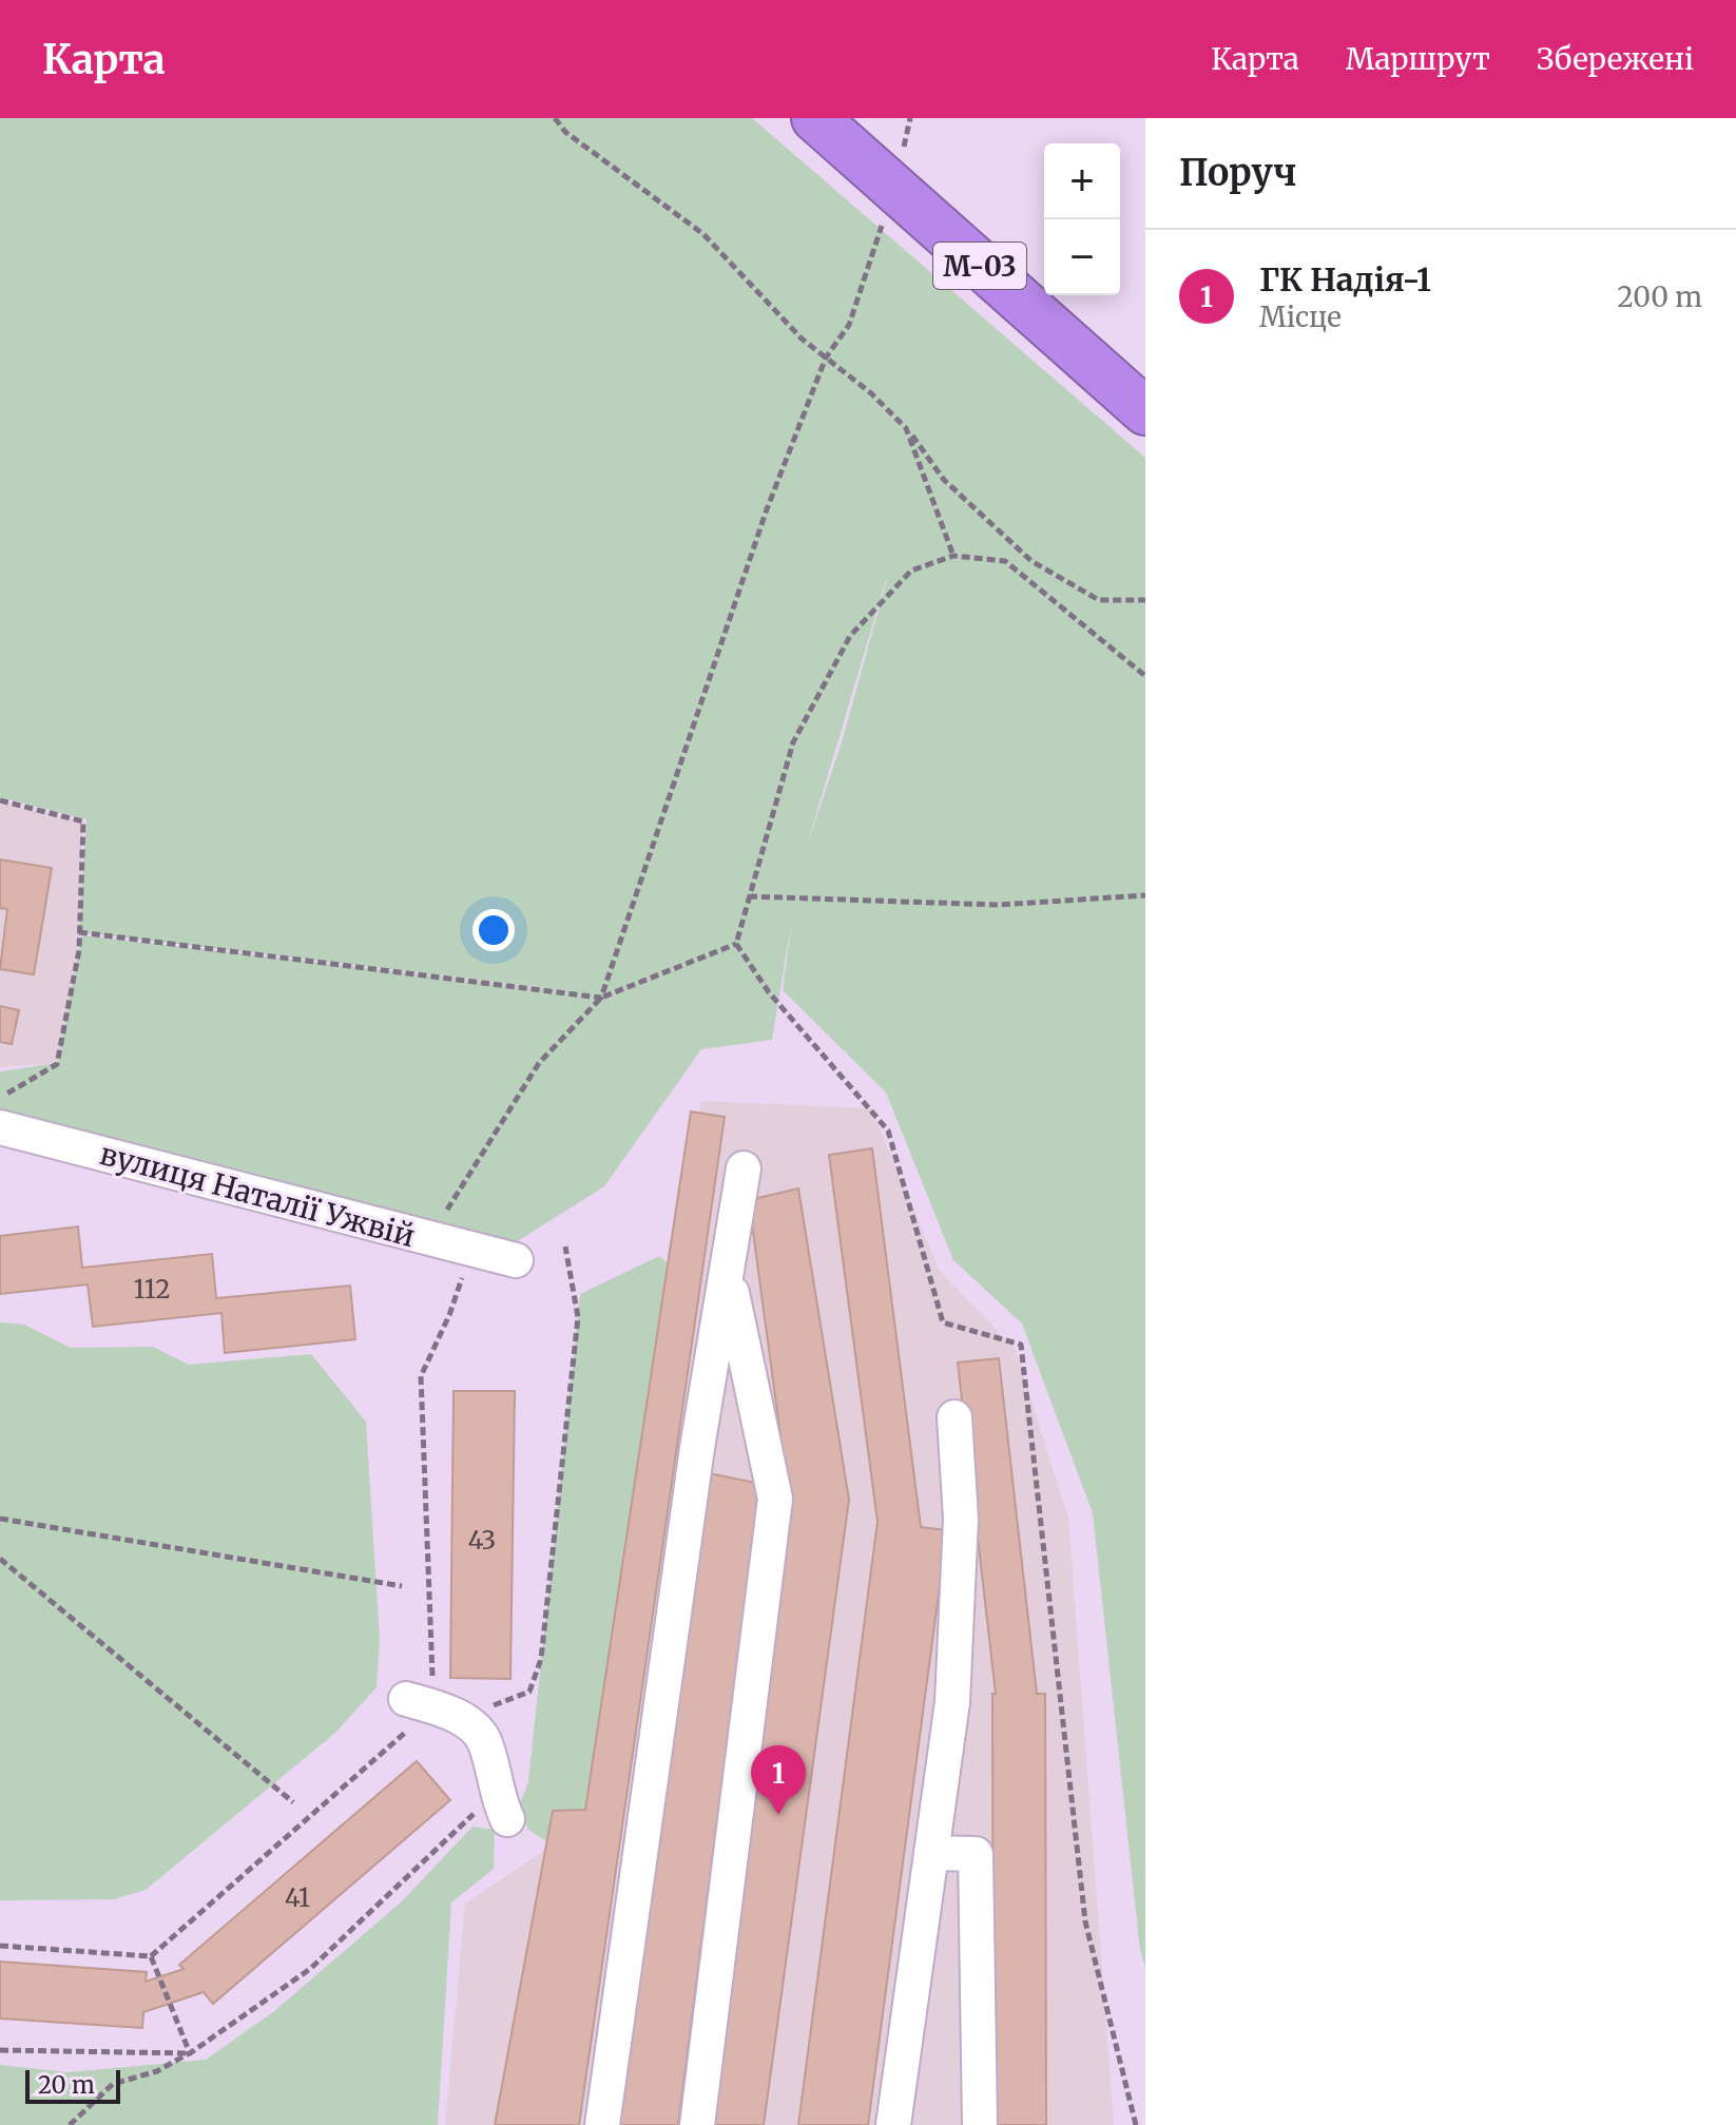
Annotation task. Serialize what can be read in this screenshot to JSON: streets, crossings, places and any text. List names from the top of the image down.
{
  "streets": {
    "highway": ["М-03"],
    "street": ["вулиця Наталії Ужвій"]
  },
  "house_numbers": ["112", "43", "41"],
  "scale_bar": "20 m",
  "page": {
    "header": "Карта",
    "nav": ["Карта", "Маршрут", "Збережені"],
    "heading": "Поруч",
    "map_buttons": ["+", "−"],
    "list": [
      {
        "mark": "1",
        "name": "ГК Надія-1",
        "note": "Місце",
        "value": "200 m"
      }
    ],
    "pins": "1",
    "scale": "20 m"
  }
}
